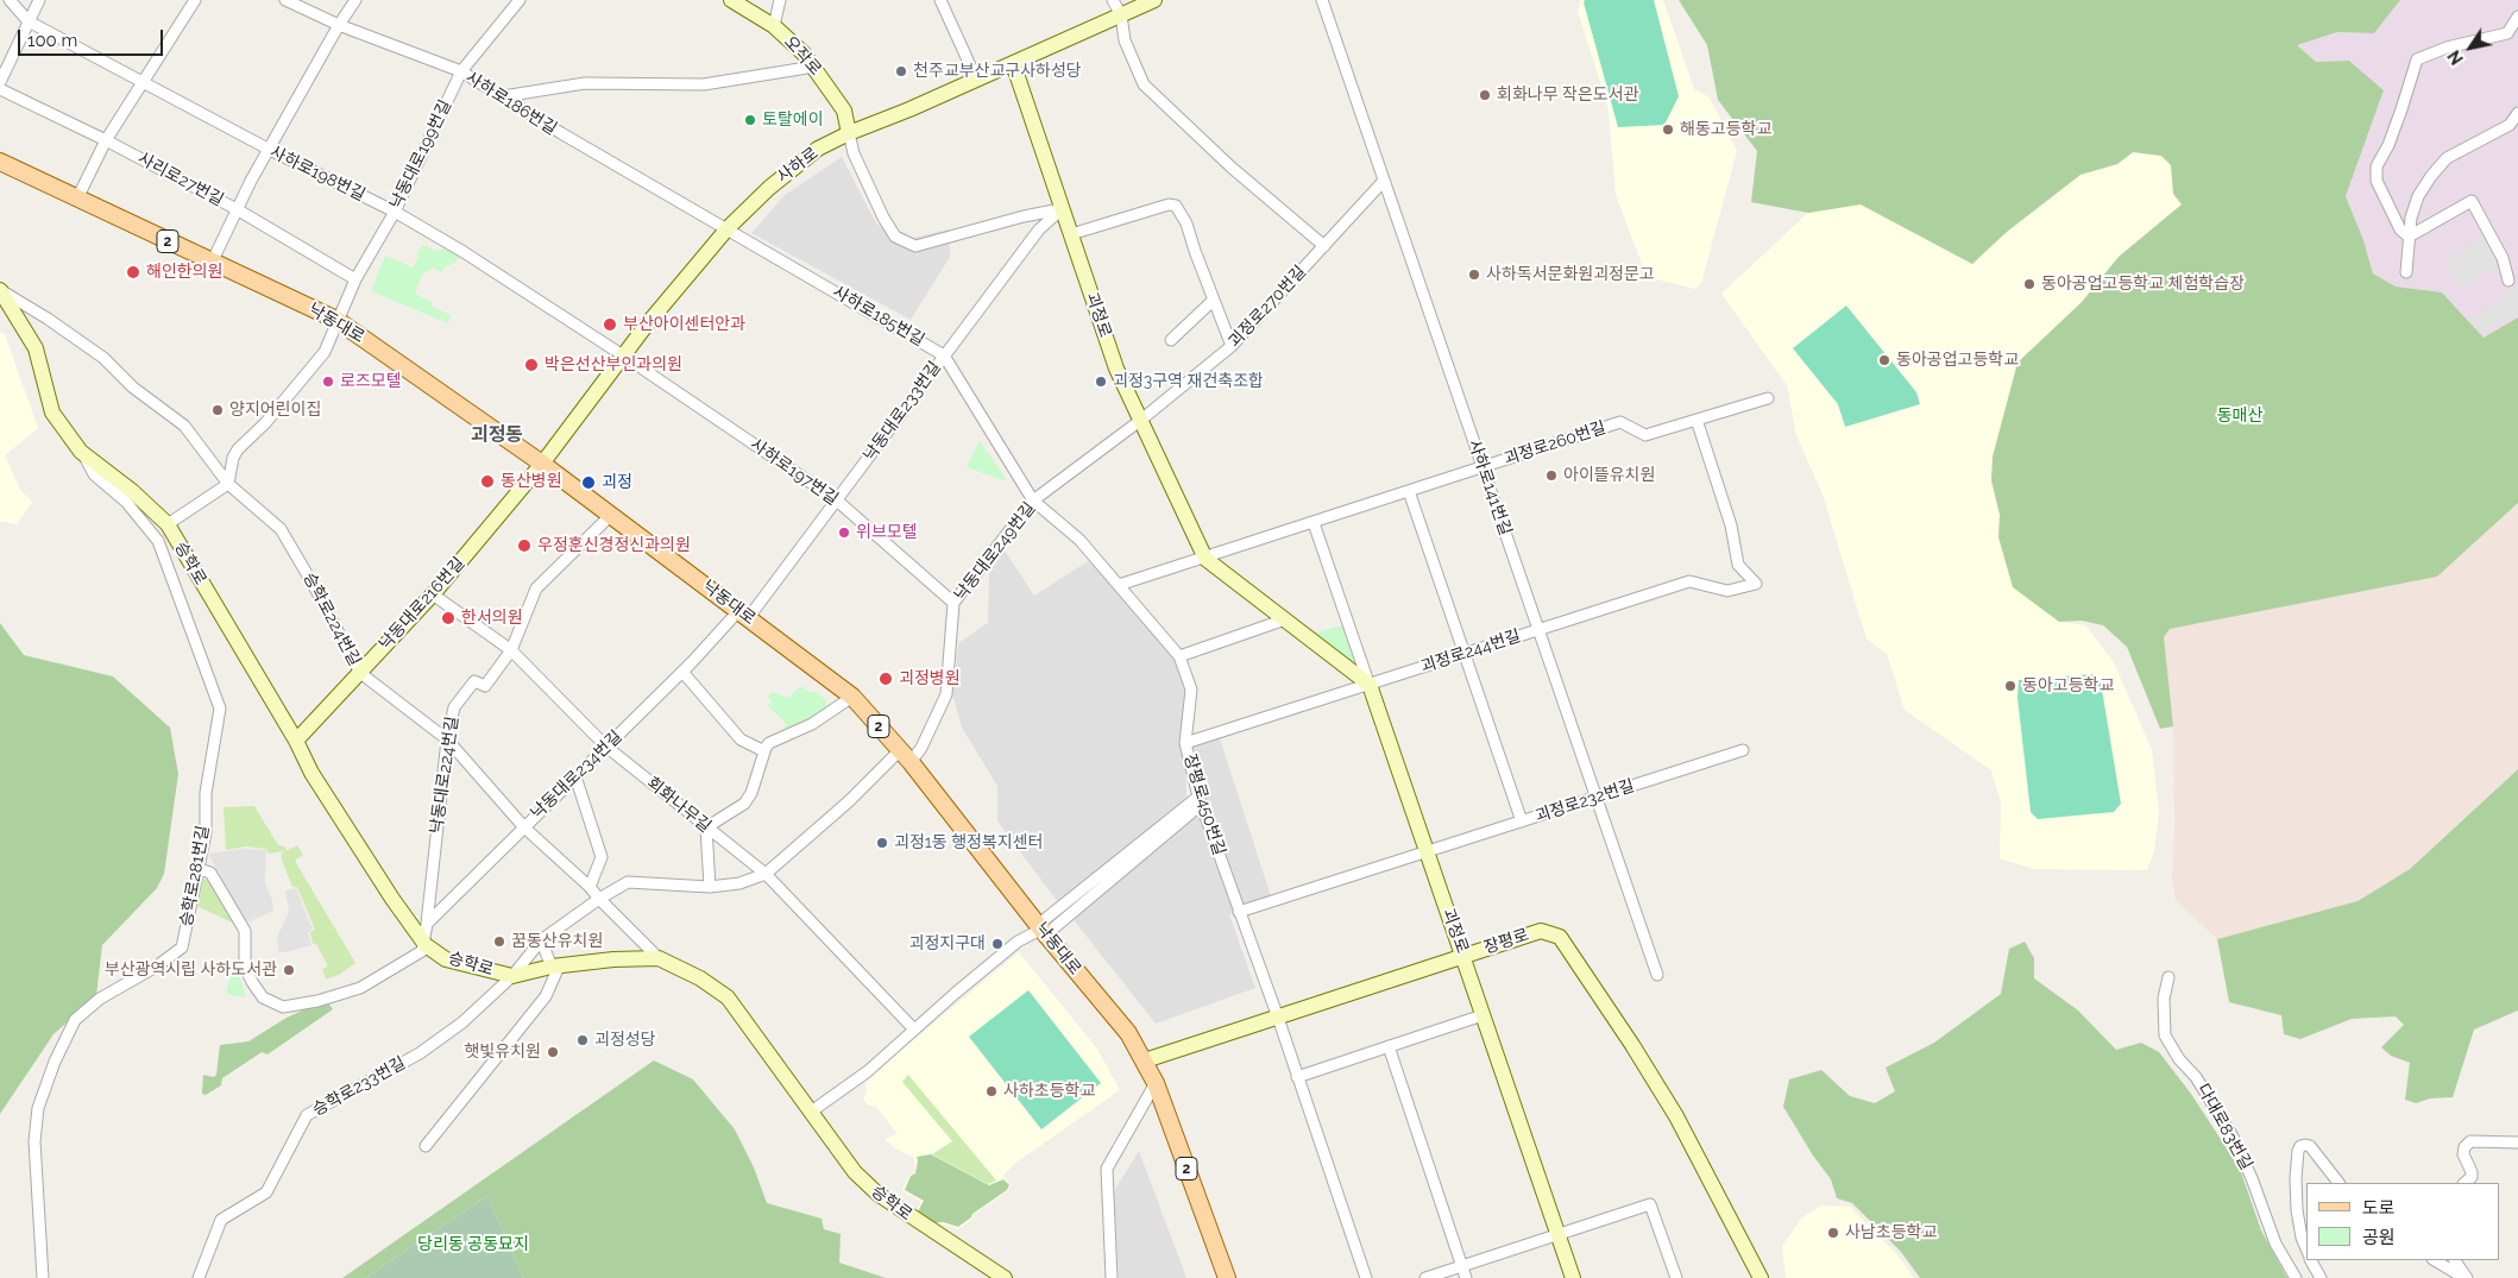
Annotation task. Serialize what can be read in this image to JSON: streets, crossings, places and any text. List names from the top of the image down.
{
  "streets": {
    "main road": ["2", "낙동대로"],
    "street": [
      "오작로",
      "사하로186번길",
      "낙동대로199번길",
      "사하로",
      "사하로198번길",
      "사리로27번길",
      "괴정로270번길",
      "괴정로",
      "사하로185번길",
      "낙동대로233번길",
      "괴정로260번길",
      "사하로197번길",
      "사하로141번길",
      "낙동대로249번길",
      "승학로",
      "낙동대로216번길",
      "승학로224번길",
      "괴정로244번길",
      "낙동대로224번길",
      "낙동대로234번길",
      "괴정로232번길",
      "회화나무길",
      "장평로450번길",
      "승학로281번길",
      "장평로",
      "승학로233번길",
      "다대로83번길"
    ]
  },
  "crossings": [
    ["오작로", "사하로"],
    ["사하로186번길", "낙동대로199번길"],
    ["사하로186번길", "사하로"],
    ["사하로186번길", "사하로185번길"],
    ["낙동대로199번길", "사하로198번길"],
    ["낙동대로199번길", "사리로27번길"],
    ["낙동대로199번길", "낙동대로"],
    ["낙동대로199번길", "승학로224번길"],
    ["사하로", "사하로198번길"],
    ["사하로", "괴정로"],
    ["사하로", "사하로185번길"],
    ["사하로", "낙동대로"],
    ["사하로", "사하로197번길"],
    ["사하로", "낙동대로216번길"],
    ["사하로198번길", "사하로197번길"],
    ["괴정로270번길", "괴정로"],
    ["괴정로270번길", "사하로141번길"],
    ["괴정로270번길", "낙동대로249번길"],
    ["괴정로", "낙동대로233번길"],
    ["괴정로", "괴정로260번길"],
    ["괴정로", "낙동대로249번길"],
    ["괴정로", "괴정로244번길"],
    ["괴정로", "괴정로232번길"],
    ["괴정로", "장평로"],
    ["사하로185번길", "낙동대로233번길"],
    ["사하로185번길", "낙동대로249번길"],
    ["사하로185번길", "장평로450번길"],
    ["낙동대로", "낙동대로233번길"],
    ["낙동대로", "낙동대로249번길"],
    ["낙동대로", "낙동대로216번길"],
    ["낙동대로", "낙동대로224번길"],
    ["낙동대로", "낙동대로234번길"],
    ["낙동대로", "장평로"],
    ["낙동대로233번길", "사하로197번길"],
    ["낙동대로233번길", "낙동대로234번길"],
    ["괴정로260번길", "사하로141번길"],
    ["괴정로260번길", "괴정로244번길"],
    ["사하로197번길", "낙동대로249번길"],
    ["사하로141번길", "괴정로244번길"],
    ["사하로141번길", "괴정로232번길"],
    ["낙동대로249번길", "회화나무길"],
    ["낙동대로249번길", "장평로450번길"],
    ["낙동대로249번길", "승학로233번길"],
    ["승학로", "낙동대로216번길"],
    ["승학로", "승학로224번길"],
    ["승학로", "승학로281번길"],
    ["승학로", "승학로233번길"],
    ["낙동대로216번길", "승학로224번길"],
    ["낙동대로216번길", "회화나무길"],
    ["승학로224번길", "낙동대로224번길"],
    ["승학로224번길", "낙동대로234번길"],
    ["승학로224번길", "승학로233번길"],
    ["괴정로244번길", "장평로450번길"],
    ["낙동대로224번길", "낙동대로234번길"],
    ["낙동대로224번길", "회화나무길"],
    ["낙동대로234번길", "회화나무길"],
    ["괴정로232번길", "장평로450번길"],
    ["회화나무길", "승학로233번길"],
    ["장평로450번길", "장평로"]
  ],
  "districts": ["괴정동"],
  "parks": ["동매산", "당리동 공동묘지"],
  "places": [
    "천주교부산교구사하성당",
    "회화나무 작은도서관",
    "토탈에이",
    "해동고등학교",
    "해인한의원",
    "사하독서문화원괴정문고",
    "동아공업고등학교 체험학습장",
    "부산아이센터안과",
    "동아공업고등학교",
    "박은선산부인과의원",
    "로즈모텔",
    "괴정3구역 재건축조합",
    "양지어린이집",
    "아이뜰유치원",
    "동산병원",
    "괴정",
    "위브모텔",
    "우정훈신경정신과의원",
    "한서의원",
    "괴정병원",
    "동아고등학교",
    "괴정1동 행정복지센터",
    "꿈동산유치원",
    "괴정지구대",
    "부산광역시립 사하도서관",
    "괴정성당",
    "햇빛유치원",
    "사하초등학교",
    "사남초등학교"
  ],
  "legend": ["도로", "공원"],
  "scale_bar": "100 m",
  "north": "bottom left"
}
